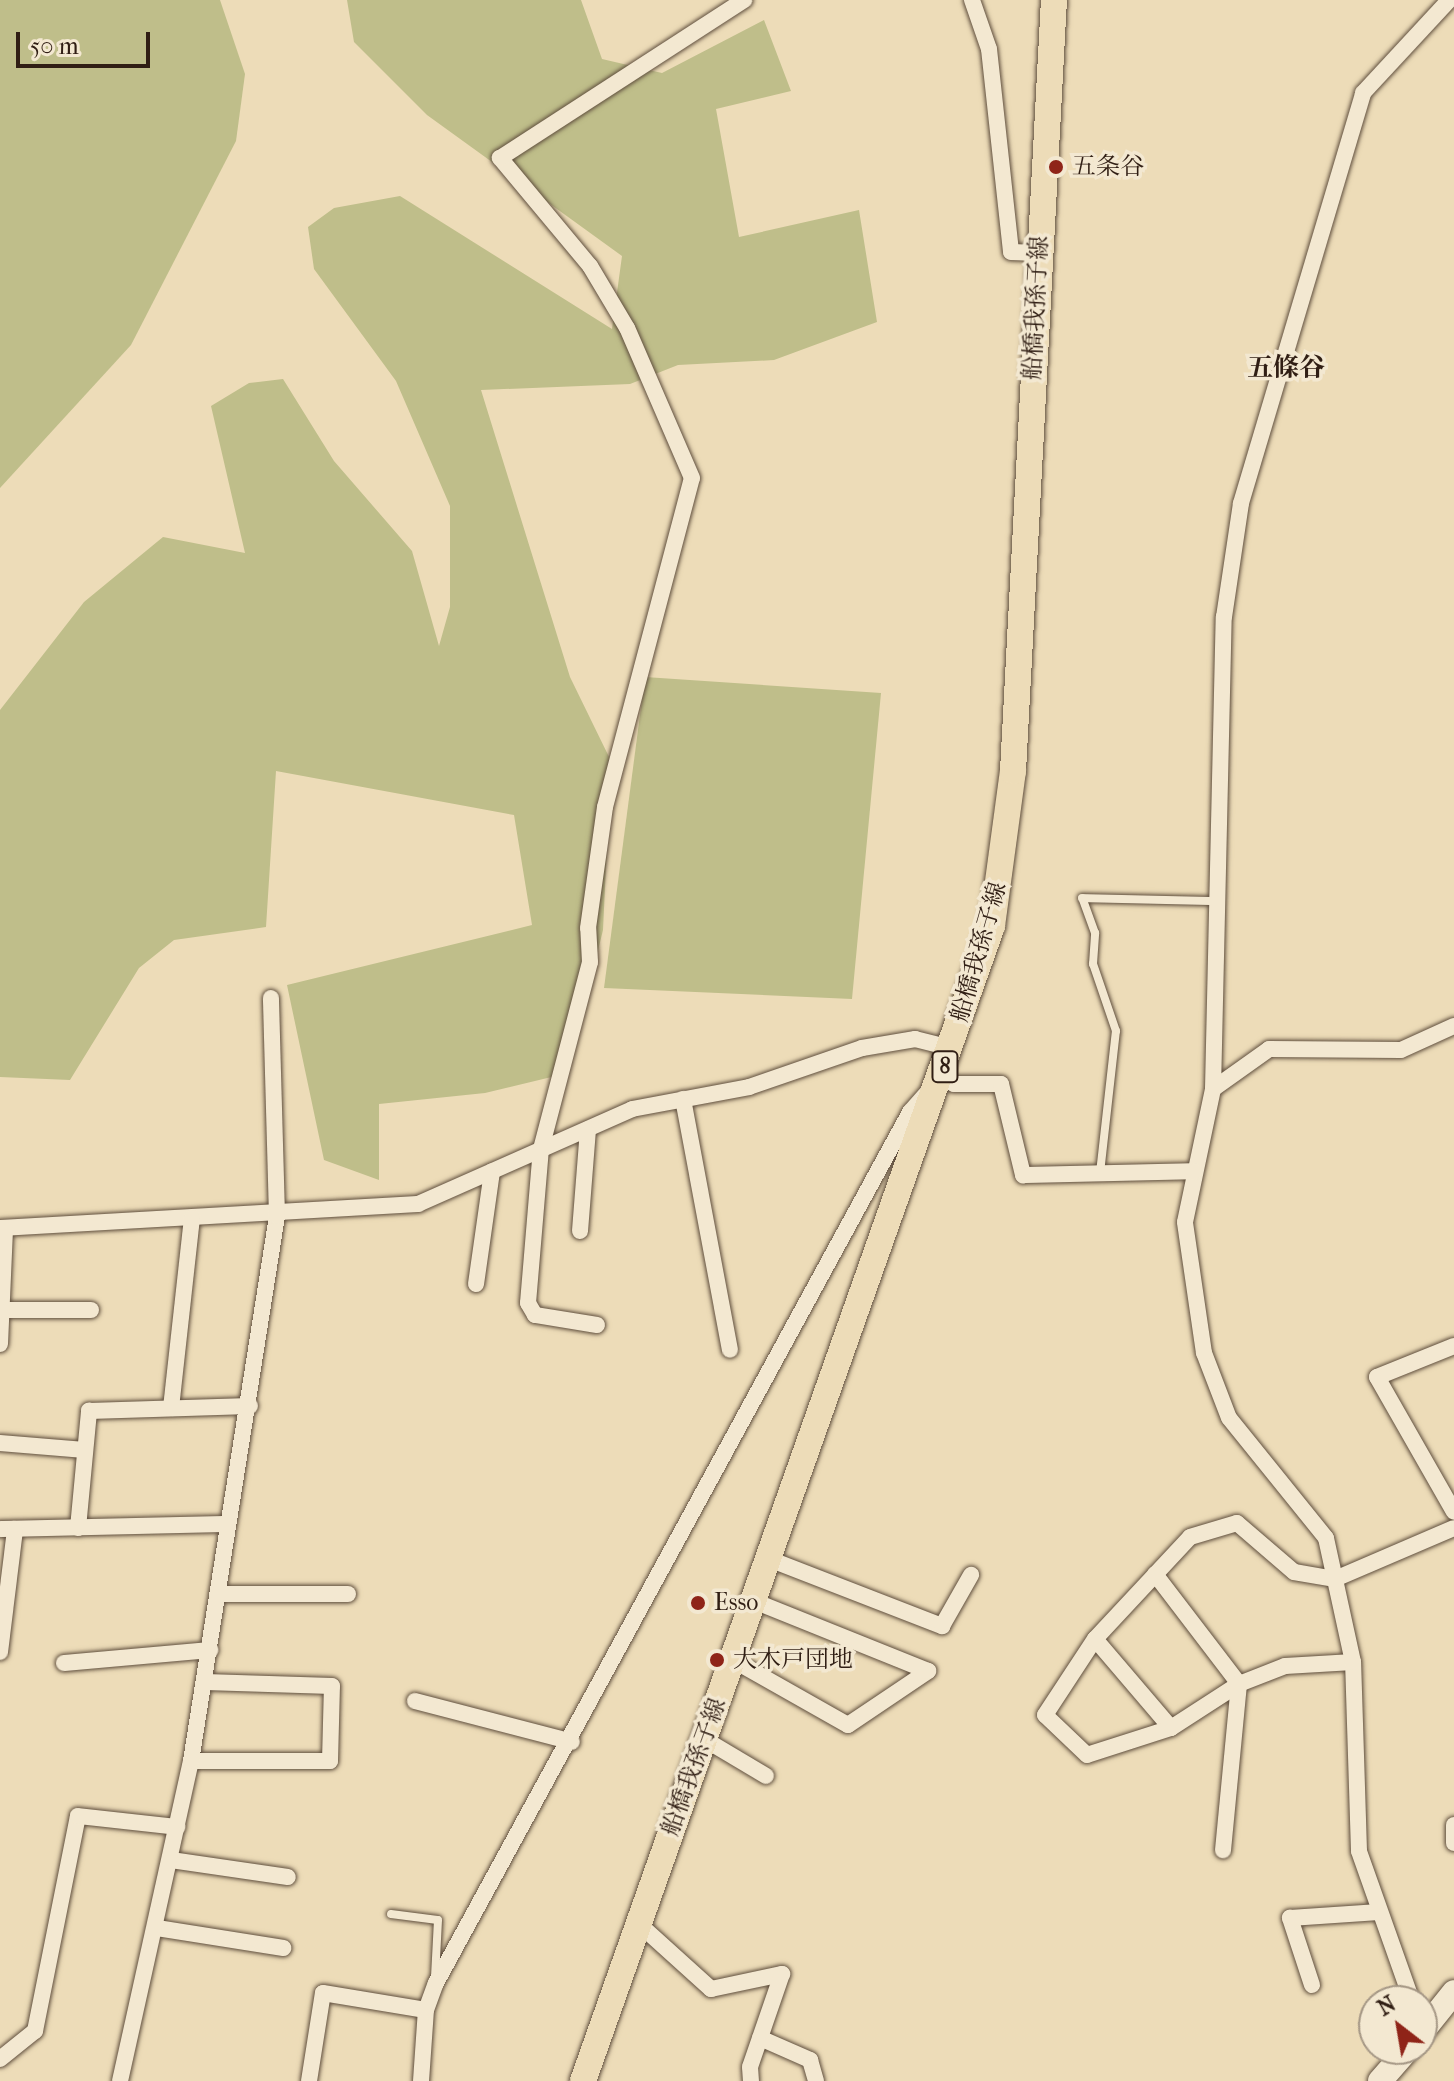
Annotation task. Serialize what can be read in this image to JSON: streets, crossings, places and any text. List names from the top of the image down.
{
  "streets": {
    "main road": ["船橋我孫子線", "8"]
  },
  "districts": ["五條谷"],
  "places": ["五条谷", "Esso", "大木戸団地"],
  "scale_bar": "50 m",
  "north": "top left"
}
